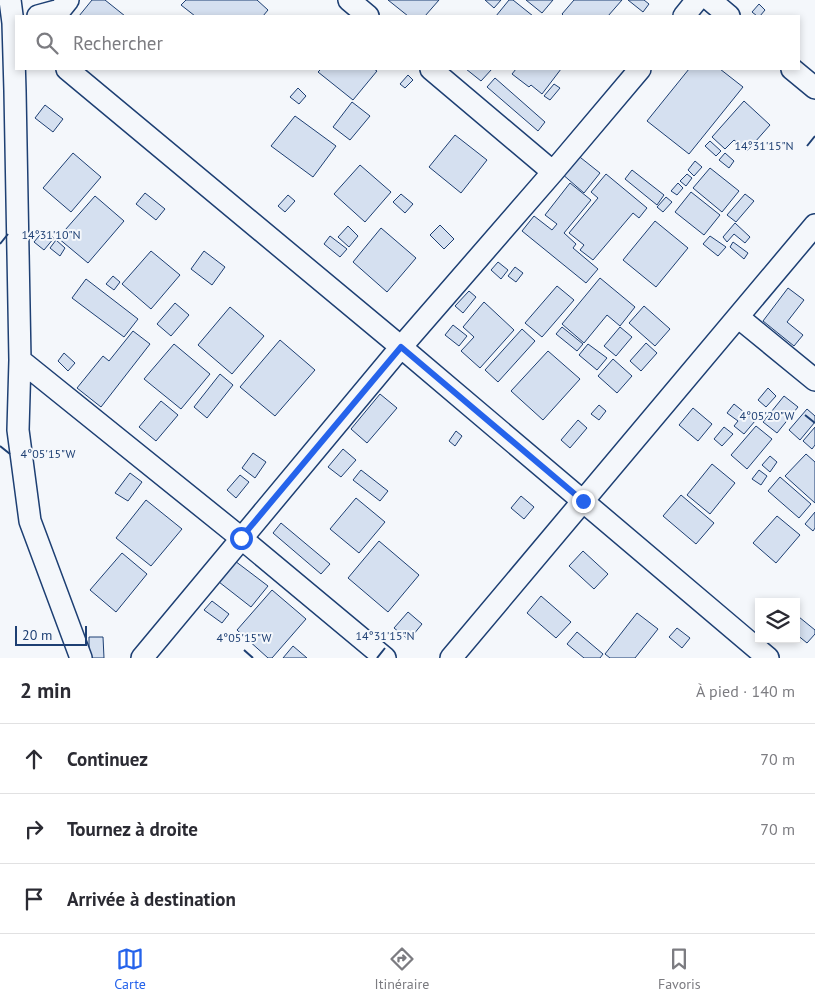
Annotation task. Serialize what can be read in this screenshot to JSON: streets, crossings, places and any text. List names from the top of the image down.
{
  "scale_bar": "20 m",
  "page": {
    "search": "Rechercher",
    "scale": "20 m",
    "heading": ["2 min", "À pied · 140 m"],
    "list": [
      ["Continuez", "70 m"],
      ["Tournez à droite", "70 m"],
      "Arrivée à destination"
    ],
    "nav": ["Carte", "Itinéraire", "Favoris"]
  },
  "coordinates": [
    "14°31'15\"N",
    "14°31'10\"N",
    "4°05'20\"W",
    "4°05'15\"W"
  ]
}
